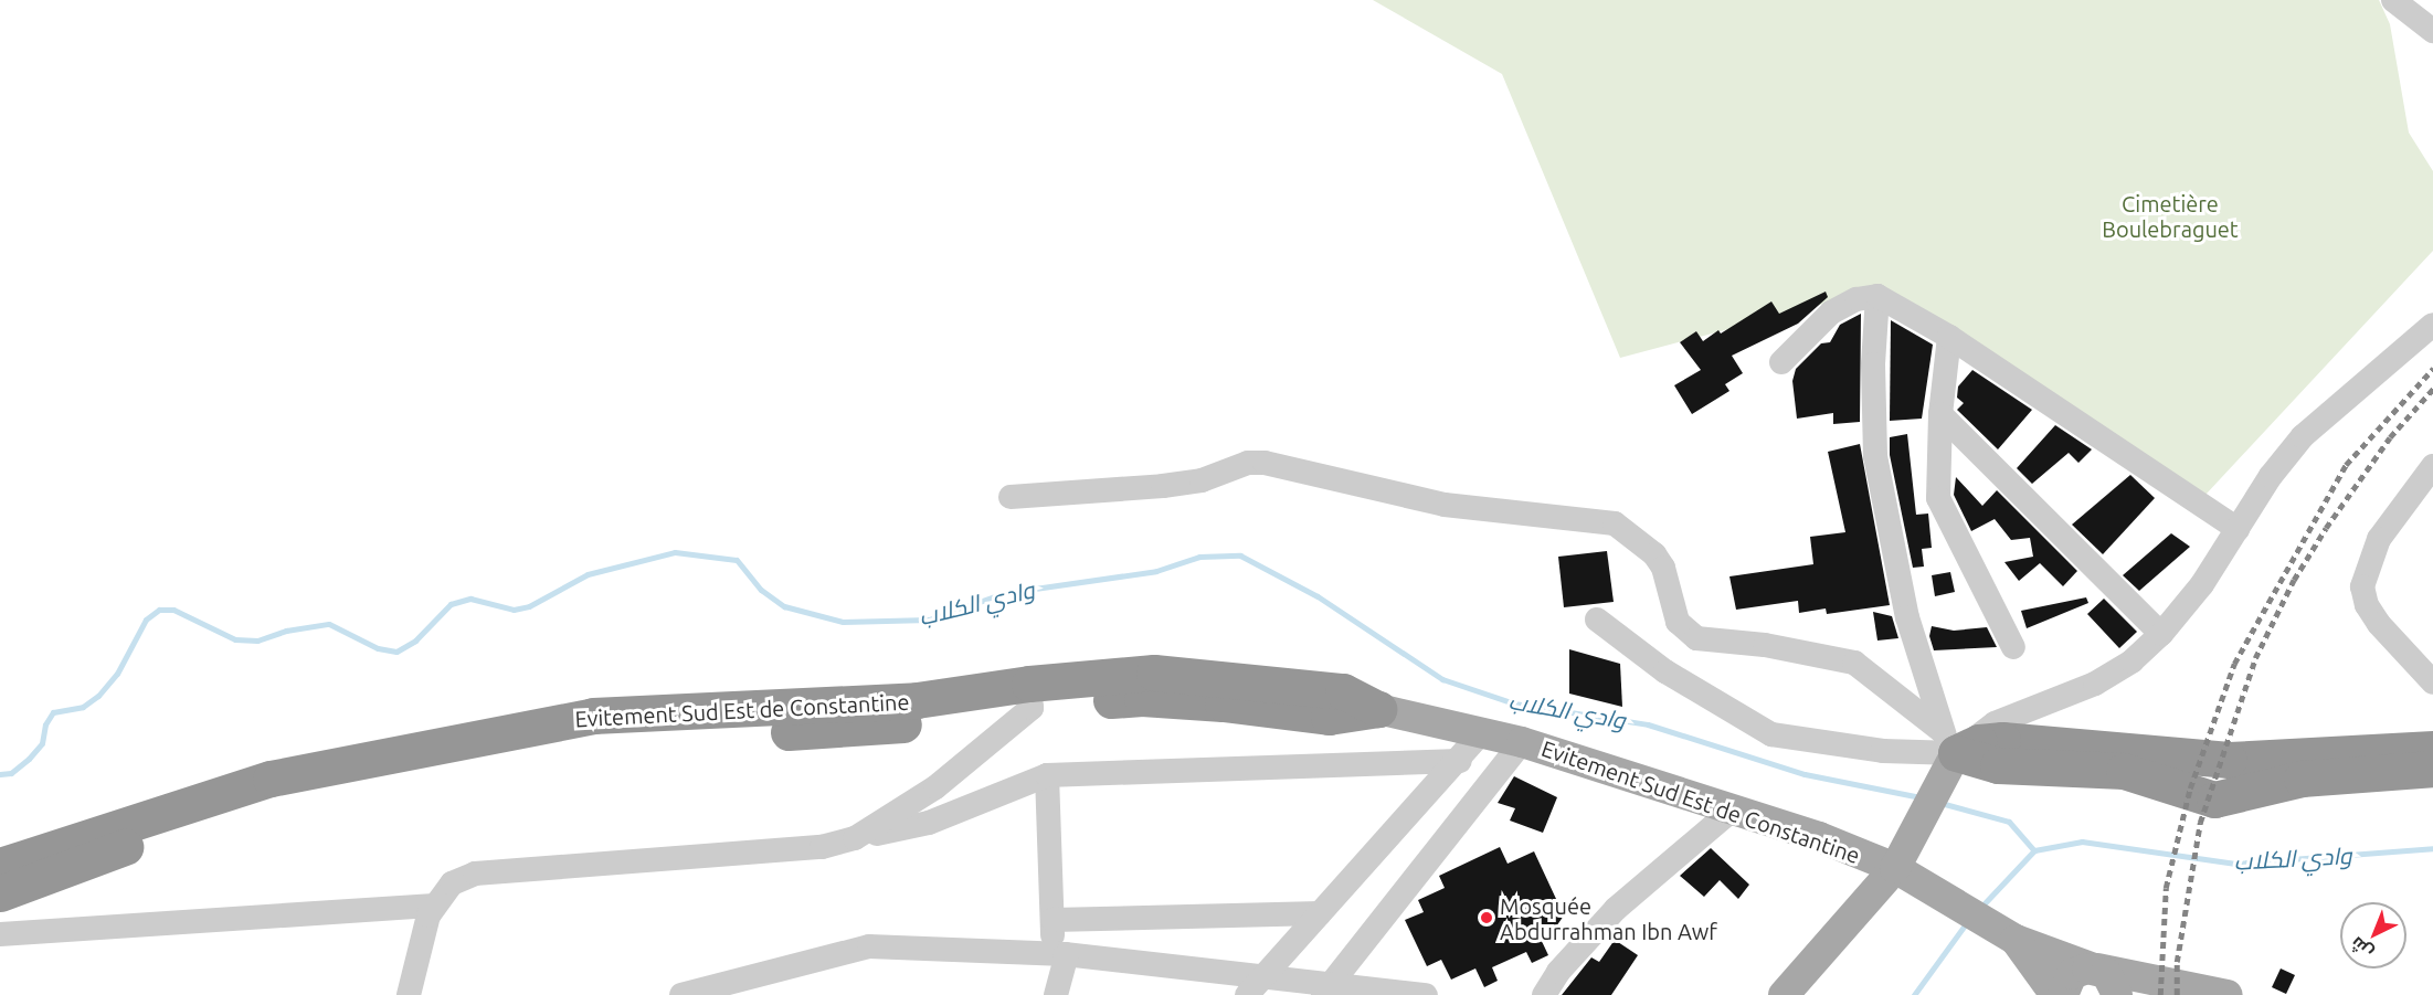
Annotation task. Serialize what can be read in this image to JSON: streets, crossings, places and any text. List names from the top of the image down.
{
  "streets": {
    "highway": ["Evitement Sud Est de Constantine"]
  },
  "water": ["وادي الكلاب"],
  "parks": ["Cimetière Boulebraguet"],
  "places": ["Mosquée Abdurrahman Ibn Awf"],
  "north": "bottom left"
}
